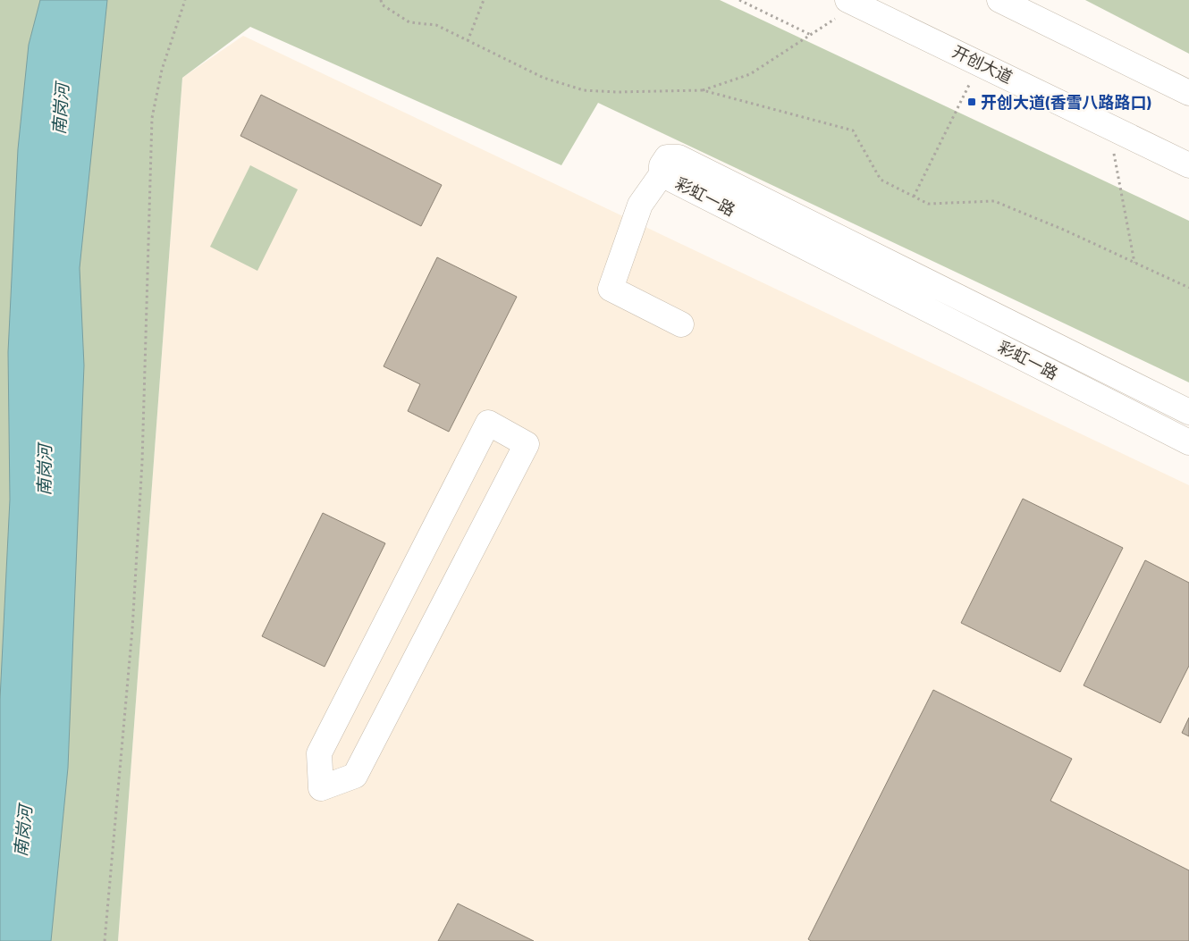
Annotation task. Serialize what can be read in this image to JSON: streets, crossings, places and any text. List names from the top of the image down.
{
  "streets": {
    "street": ["开创大道", "彩虹一路"]
  },
  "water": ["南岗河"],
  "places": {
    "transit": ["开创大道(香雪八路路口)"]
  }
}
